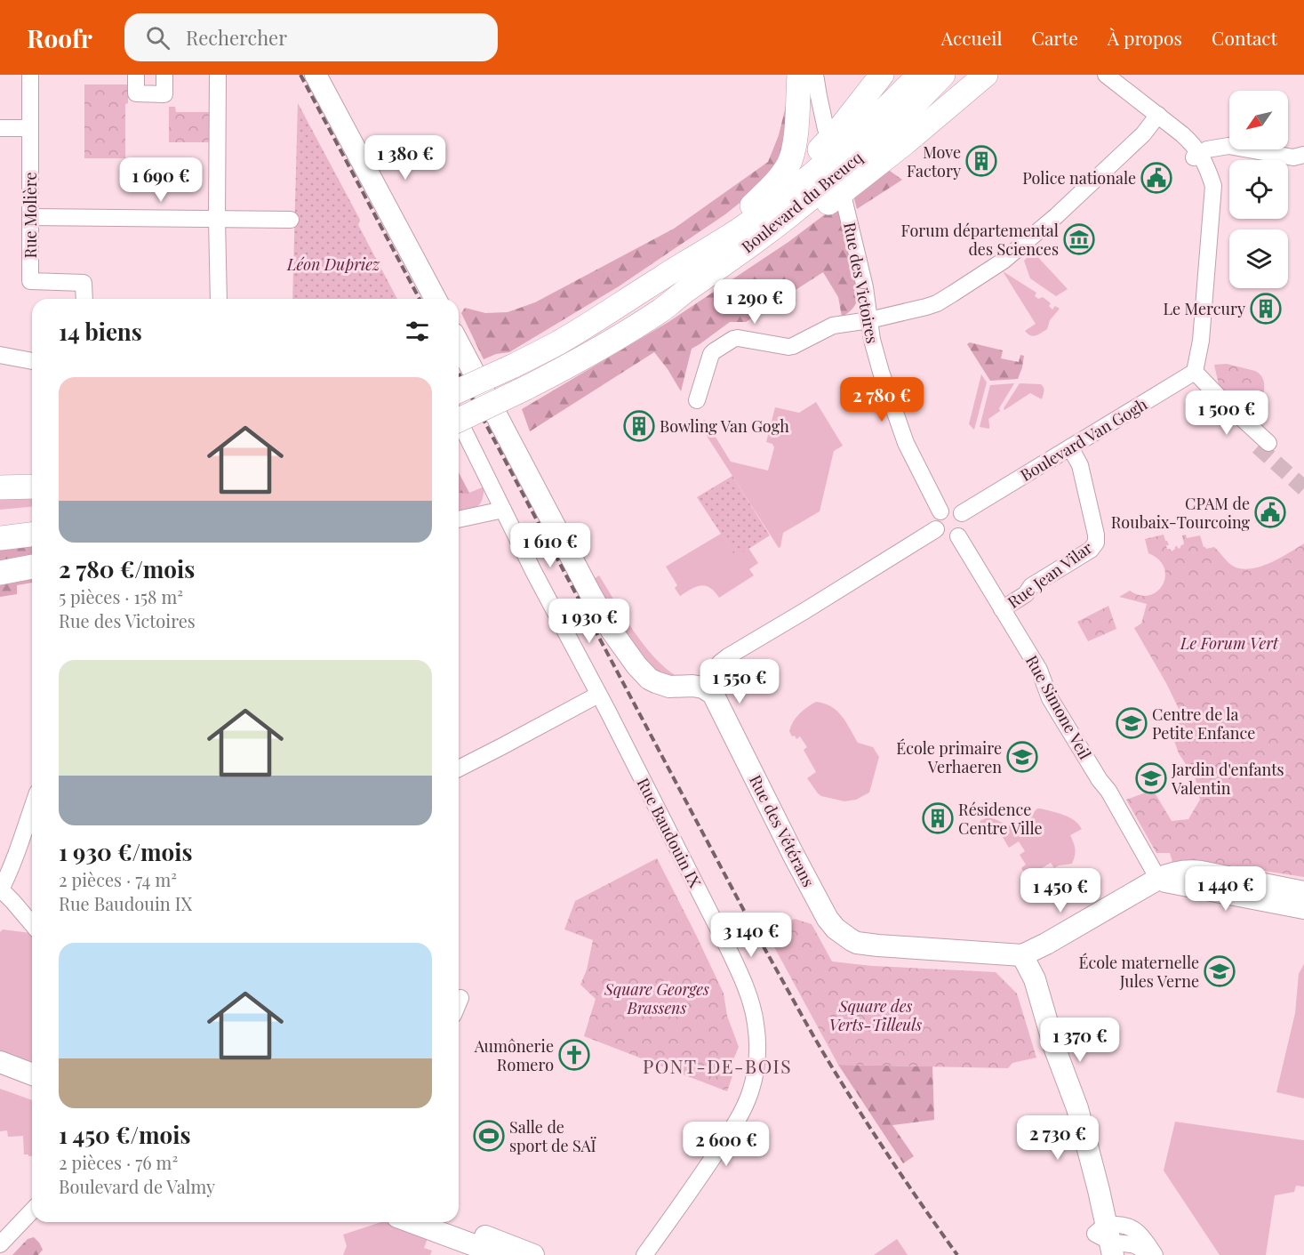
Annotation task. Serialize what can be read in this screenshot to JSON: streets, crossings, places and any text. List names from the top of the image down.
{
  "streets": {
    "highway": ["Boulevard du Breucq"],
    "main road": ["Rue des Vétérans"],
    "street": [
      "Rue Molière",
      "Rue des Victoires",
      "Boulevard Van Gogh",
      "Rue Jean Vilar",
      "Rue Simone Veil",
      "Rue Baudouin IX"
    ]
  },
  "crossings": [
    ["Rue des Victoires", "Boulevard Van Gogh"],
    ["Rue des Victoires", "Rue Simone Veil"],
    ["Boulevard Van Gogh", "Rue Jean Vilar"],
    ["Boulevard Van Gogh", "Rue Simone Veil"],
    ["Rue Jean Vilar", "Rue Simone Veil"]
  ],
  "districts": ["PONT-DE-BOIS"],
  "parks": [
    "Léon Dupriez",
    "Le Forum Vert",
    "Square Georges Brassens",
    "Square des Verts-Tilleuls"
  ],
  "places": {
    "building": [
      "Move Factory",
      "Le Mercury",
      "Bowling Van Gogh",
      "Résidence Centre Ville"
    ],
    "public building": ["Police nationale", "CPAM de Roubaix-Tourcoing"],
    "museum": ["Forum départemental des Sciences"],
    "school or university": [
      "Centre de la Petite Enfance",
      "École primaire Verhaeren",
      "Jardin d'enfants Valentin",
      "École maternelle Jules Verne"
    ],
    "church": ["Aumônerie Romero"],
    "sports": ["Salle de sport de SAÏ"]
  },
  "north": "bottom left",
  "page": {
    "header": "Roofr",
    "search": "Rechercher",
    "nav": [
      "Accueil",
      "Carte",
      "À propos",
      "Contact"
    ],
    "price": [
      "1 380 €",
      "1 690 €",
      "1 290 €",
      "2 780 €",
      "1 500 €",
      "1 610 €",
      "1 930 €",
      "1 550 €",
      "1 440 €",
      "1 450 €",
      "3 140 €",
      "1 370 €",
      "2 730 €",
      "2 600 €"
    ],
    "heading": "14 biens",
    "list": [
      {
        "name": "2 780 €/mois",
        "note": "5 pièces · 158 m² · Rue des Victoires"
      },
      {
        "name": "1 930 €/mois",
        "note": "2 pièces · 74 m² · Rue Baudouin IX"
      },
      {
        "name": "1 450 €/mois",
        "note": "2 pièces · 76 m² · Boulevard de Valmy"
      }
    ]
  }
}
